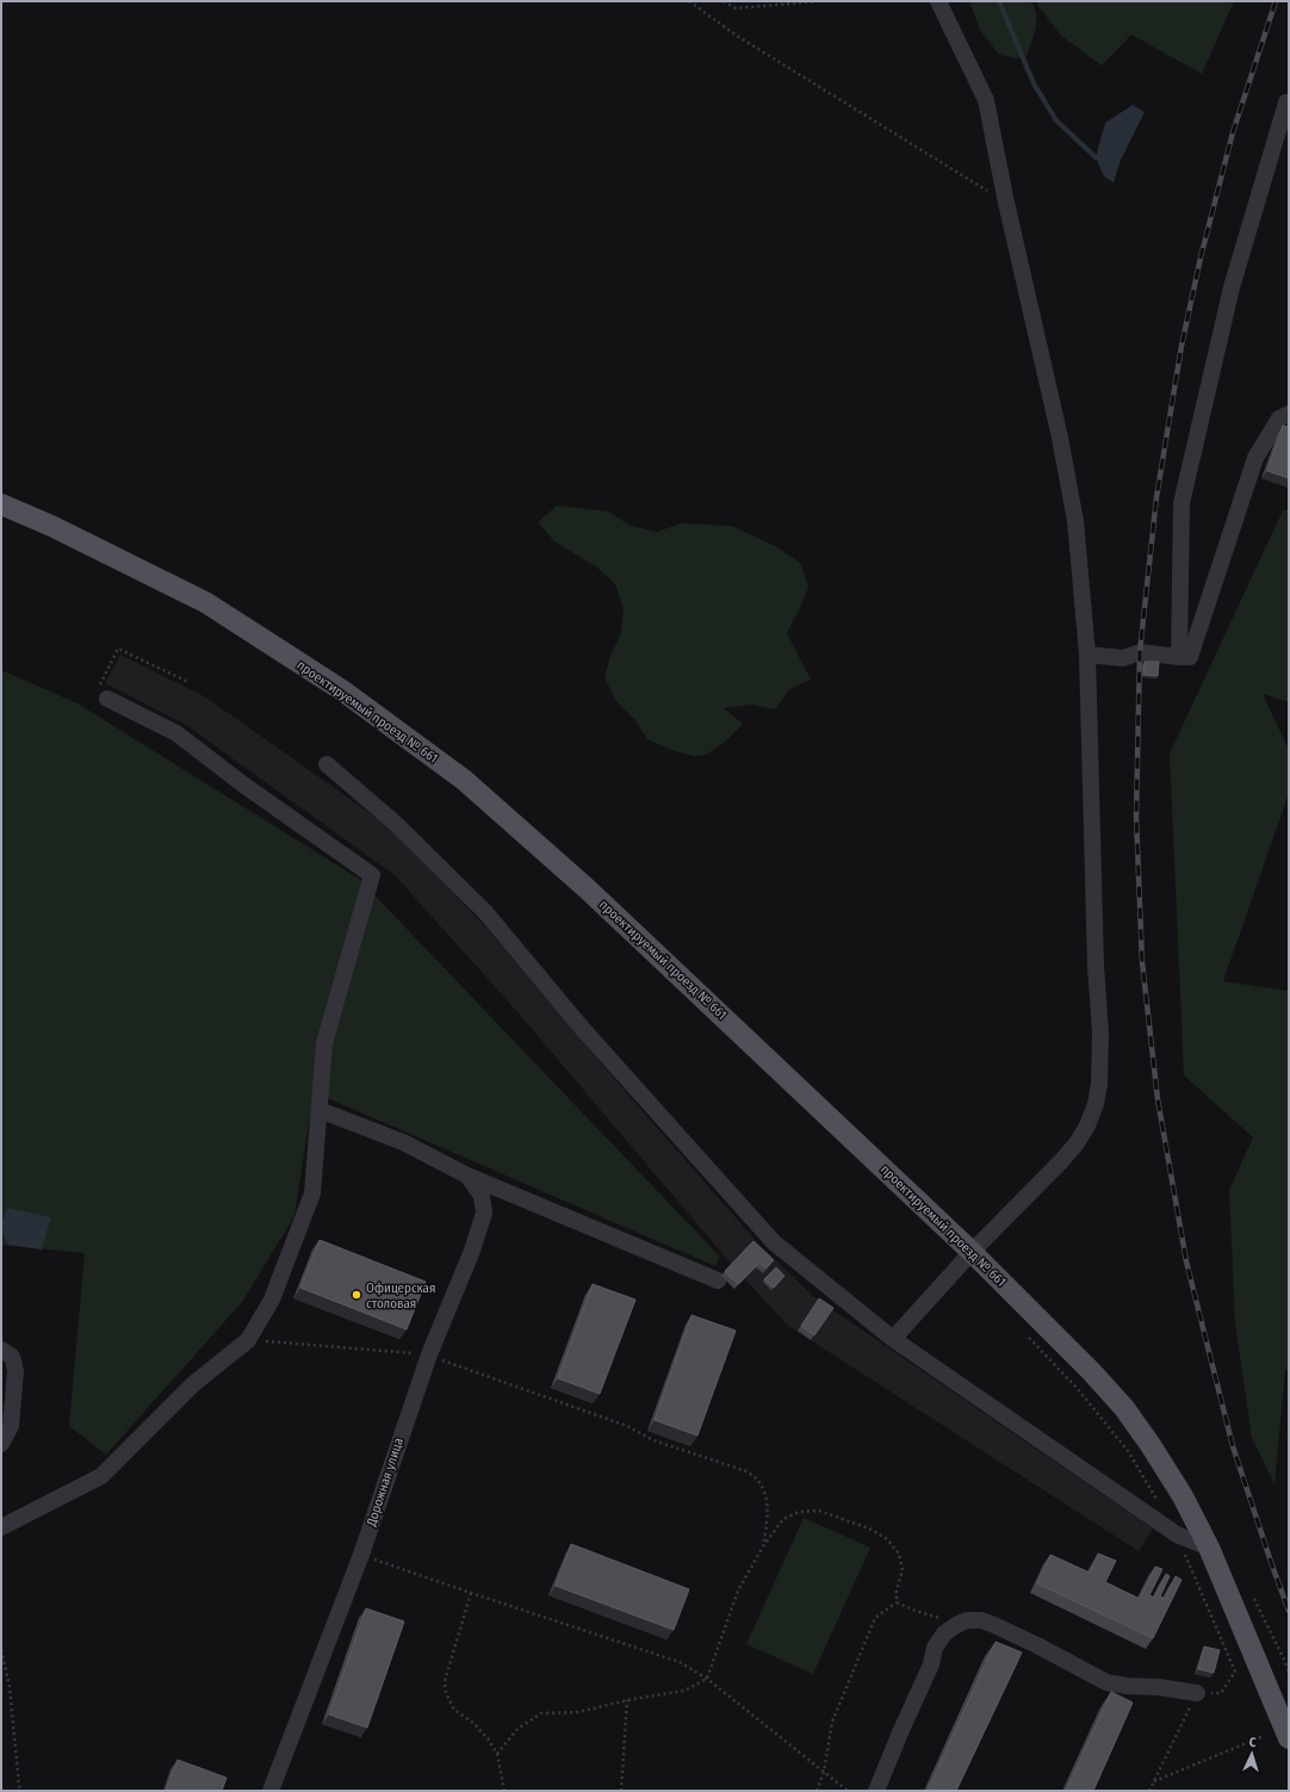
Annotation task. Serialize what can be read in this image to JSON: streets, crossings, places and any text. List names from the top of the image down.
{
  "streets": {
    "main road": ["проектируемый проезд № 661"],
    "street": ["Дорожная улица"]
  },
  "places": ["Офицерская столовая"],
  "north": "top"
}
